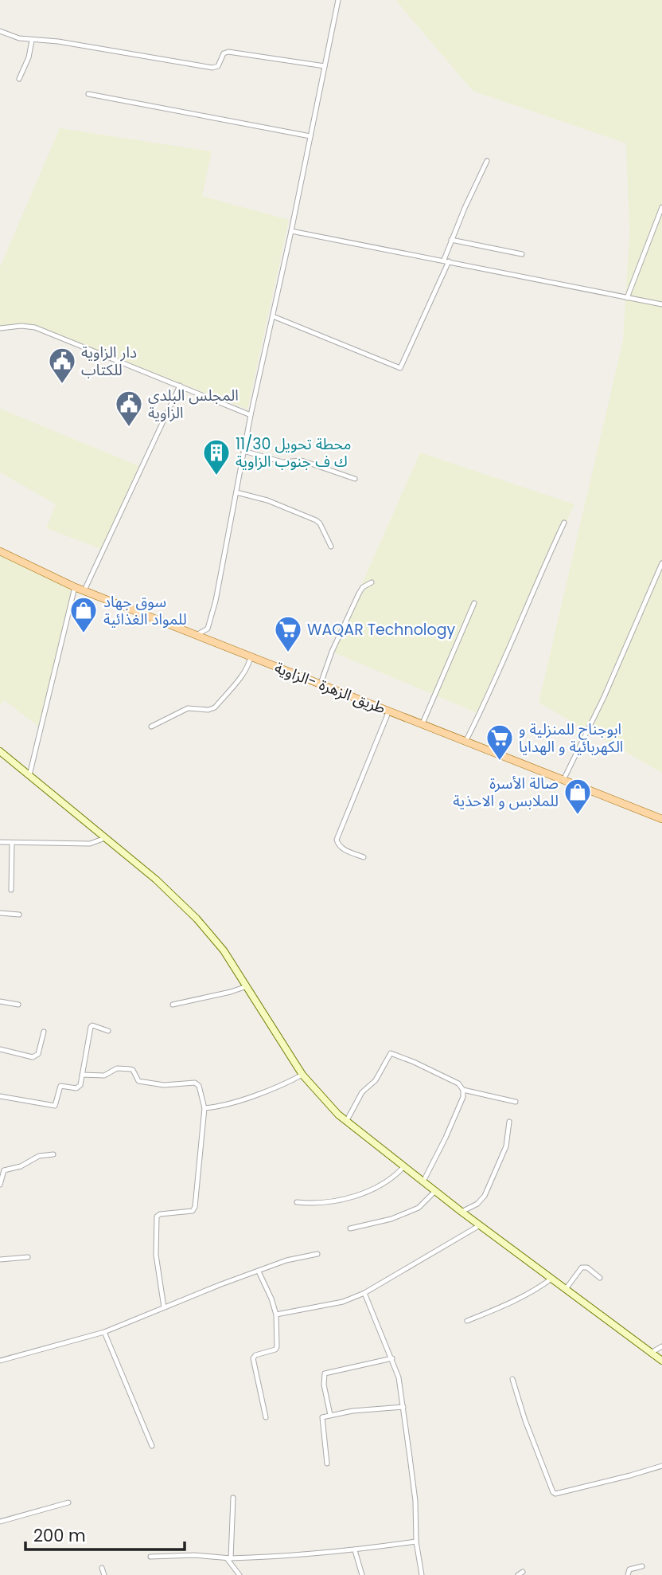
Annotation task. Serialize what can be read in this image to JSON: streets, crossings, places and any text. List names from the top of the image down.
{
  "streets": {
    "main road": ["طريق الزهرة -الزاوية"]
  },
  "places": {
    "public building": ["دار الزاوية للكتاب", "المجلس البلدي الزاوية"],
    "building": ["محطة تحويل 11/30 ك ف جنوب الزاوية"],
    "shop": ["سوق جهاد للمواد الغذائية", "صالة الأسرة للملابس و الاحذية"],
    "supermarket": ["WAQAR Technology", "ابوجناح للمنزلية و الكهربائية و الهدايا"]
  },
  "scale_bar": "200 m"
}
